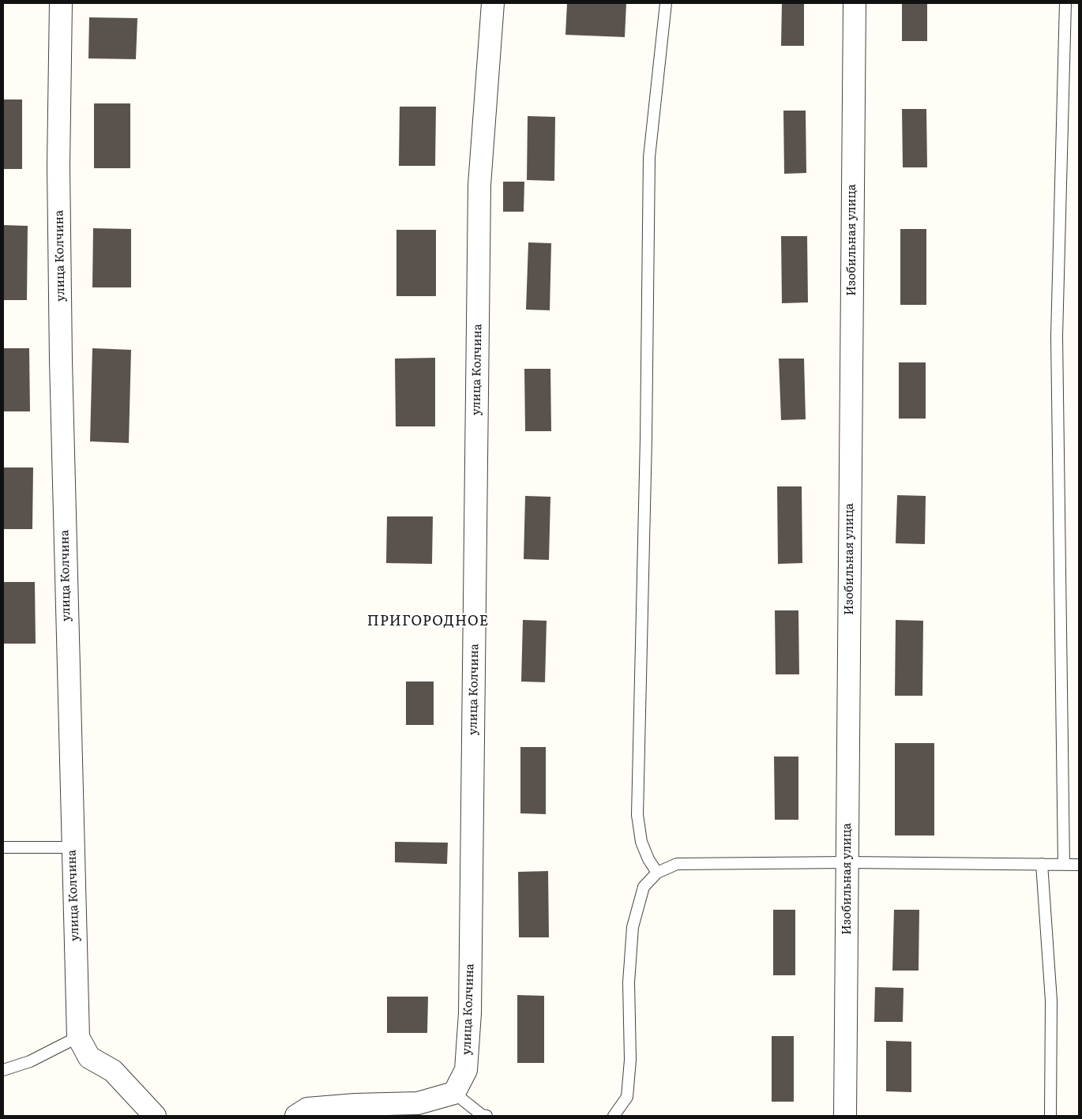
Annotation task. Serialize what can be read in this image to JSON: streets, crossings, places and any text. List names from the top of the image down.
{
  "streets": {
    "street": ["Изобильная улица", "улица Колчина"]
  },
  "districts": ["ПРИГОРОДНОЕ"]
}
